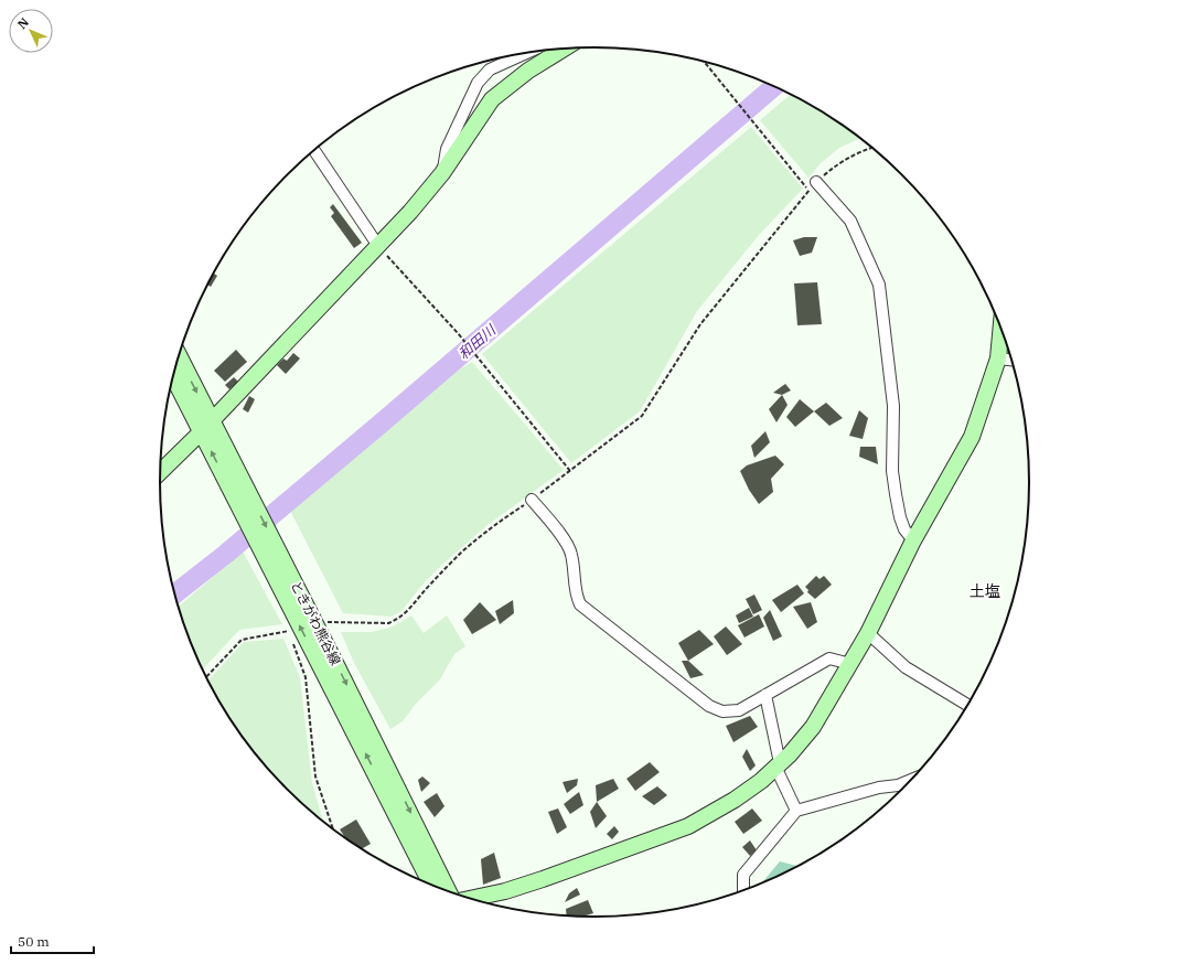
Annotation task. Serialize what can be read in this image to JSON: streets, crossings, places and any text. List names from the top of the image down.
{
  "streets": {
    "street": ["ときがわ熊谷線"]
  },
  "districts": ["土塩"],
  "water": ["和田川"],
  "scale_bar": "50 m",
  "north": "top left"
}
